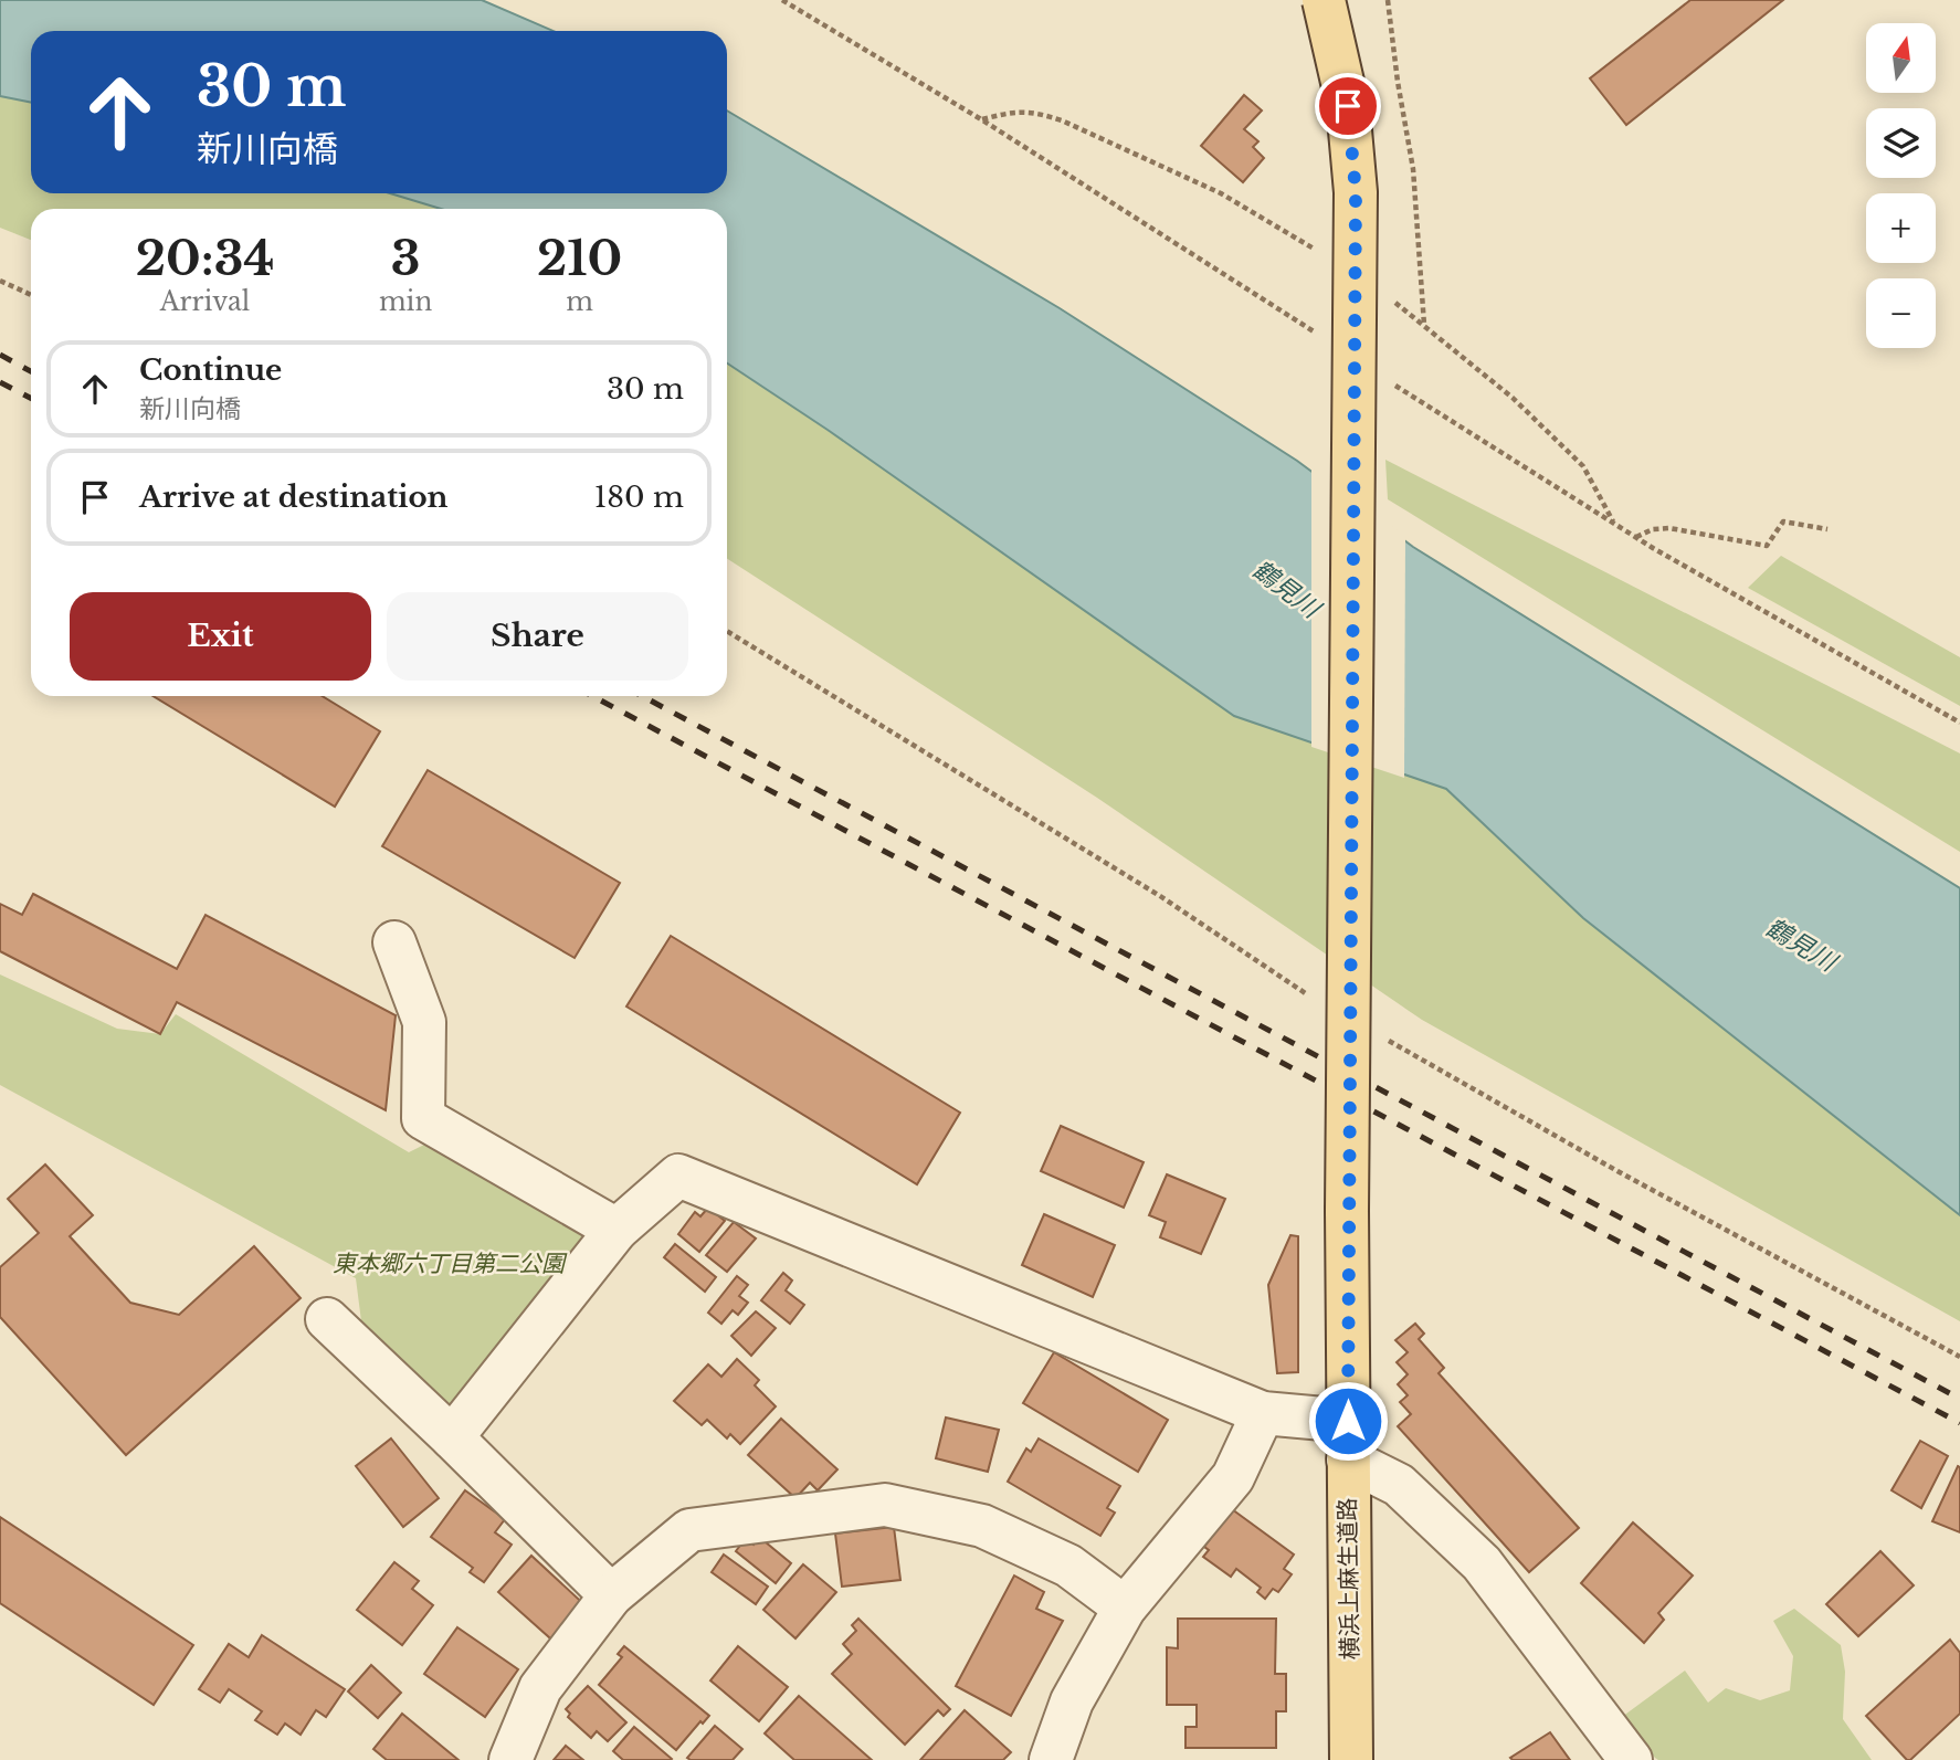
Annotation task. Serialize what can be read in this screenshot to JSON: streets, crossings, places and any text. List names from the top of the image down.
{
  "streets": {
    "main road": ["横浜上麻生道路"]
  },
  "water": ["鶴見川"],
  "parks": ["東本郷六丁目第二公園"],
  "north": "top",
  "page": {
    "map_buttons": ["+", "−"],
    "turn": ["30 m", "新川向橋"],
    "eta": [
      "20:34",
      "Arrival",
      "3",
      "min",
      "210",
      "m"
    ],
    "list": [
      {
        "name": "Continue",
        "note": "新川向橋",
        "value": "30 m"
      },
      {
        "name": "Arrive at destination",
        "value": "180 m"
      }
    ],
    "buttons": ["Exit", "Share"]
  }
}
